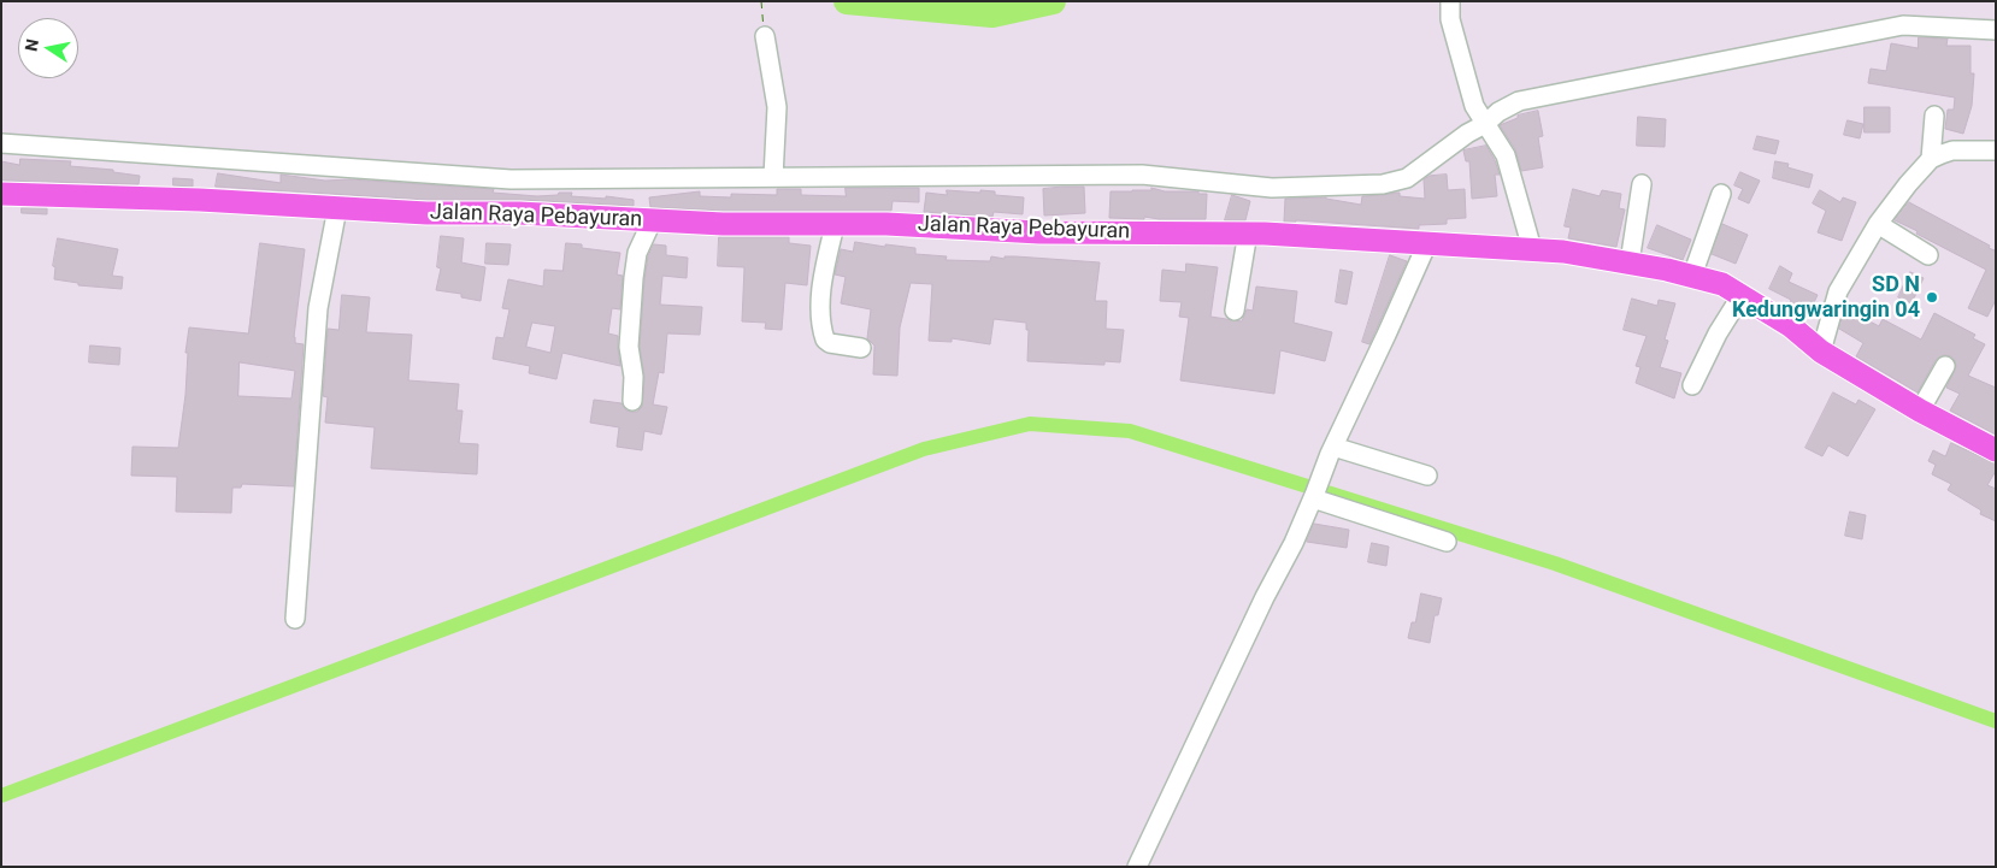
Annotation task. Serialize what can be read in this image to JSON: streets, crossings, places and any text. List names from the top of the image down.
{
  "streets": {
    "main road": ["Jalan Raya Pebayuran"]
  },
  "places": ["SD N Kedungwaringin 04"],
  "north": "left"
}
